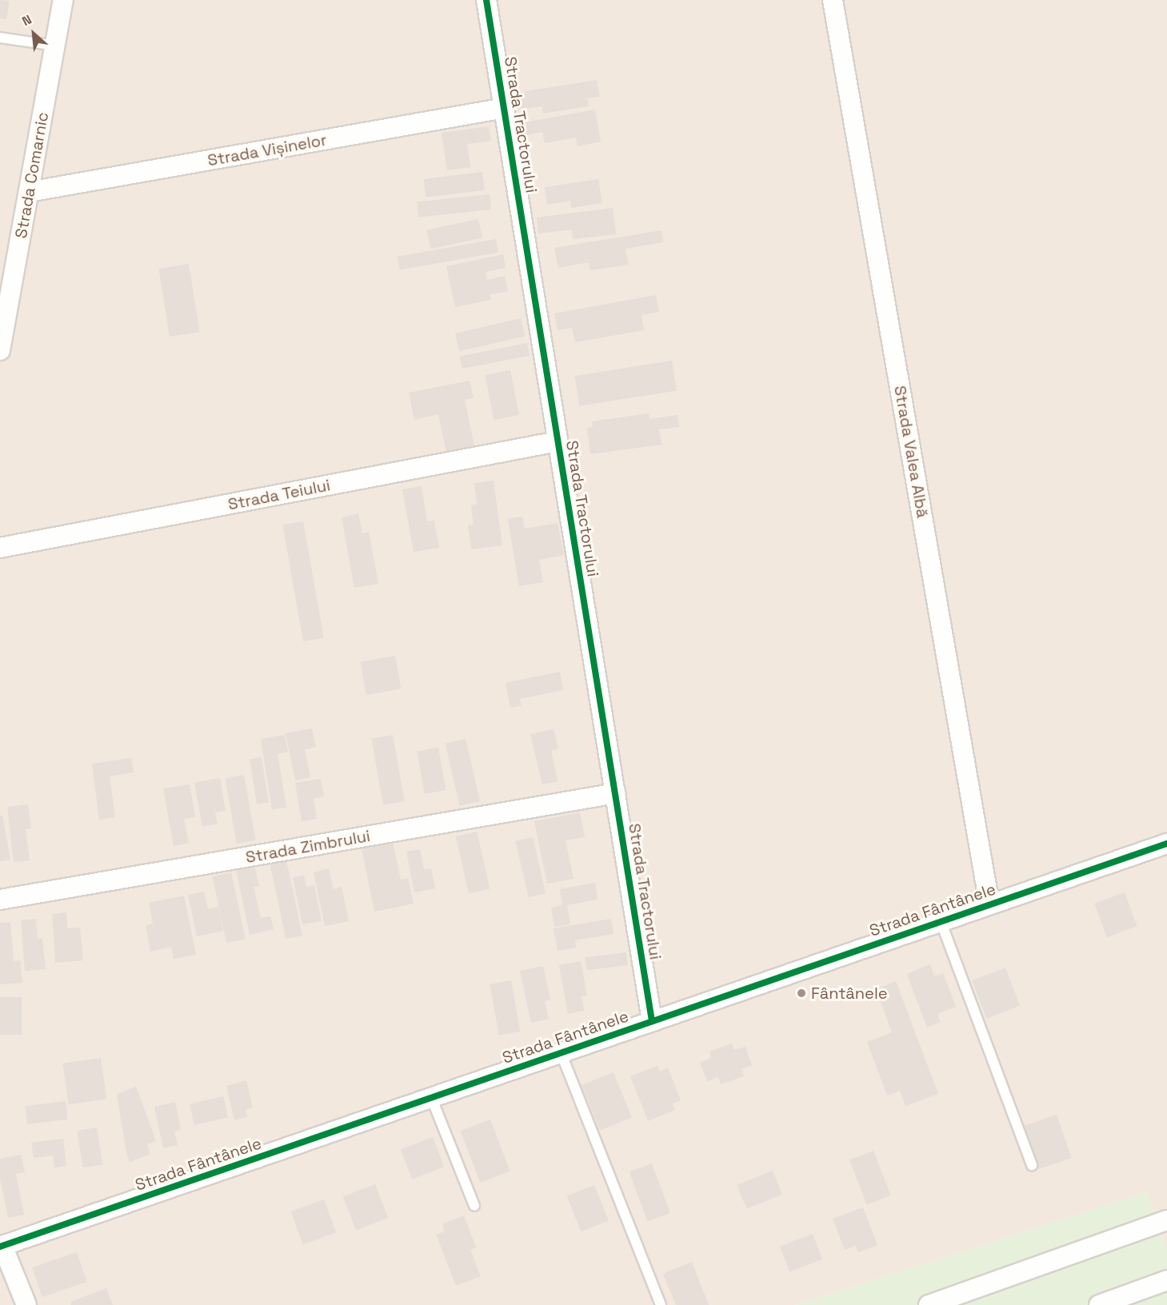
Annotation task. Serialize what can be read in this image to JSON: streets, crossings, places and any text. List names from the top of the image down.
{
  "streets": {
    "street": [
      "Strada Tractorului",
      "Strada Vișinelor",
      "Strada Comarnic",
      "Strada Valea Albă",
      "Strada Teiului",
      "Strada Zimbrului",
      "Strada Fântânele"
    ]
  },
  "crossings": [
    ["Strada Tractorului", "Strada Vișinelor"],
    ["Strada Tractorului", "Strada Teiului"],
    ["Strada Tractorului", "Strada Zimbrului"],
    ["Strada Tractorului", "Strada Fântânele"],
    ["Strada Vișinelor", "Strada Comarnic"],
    ["Strada Valea Albă", "Strada Fântânele"]
  ],
  "places": ["Fântânele"],
  "north": "top left"
}
